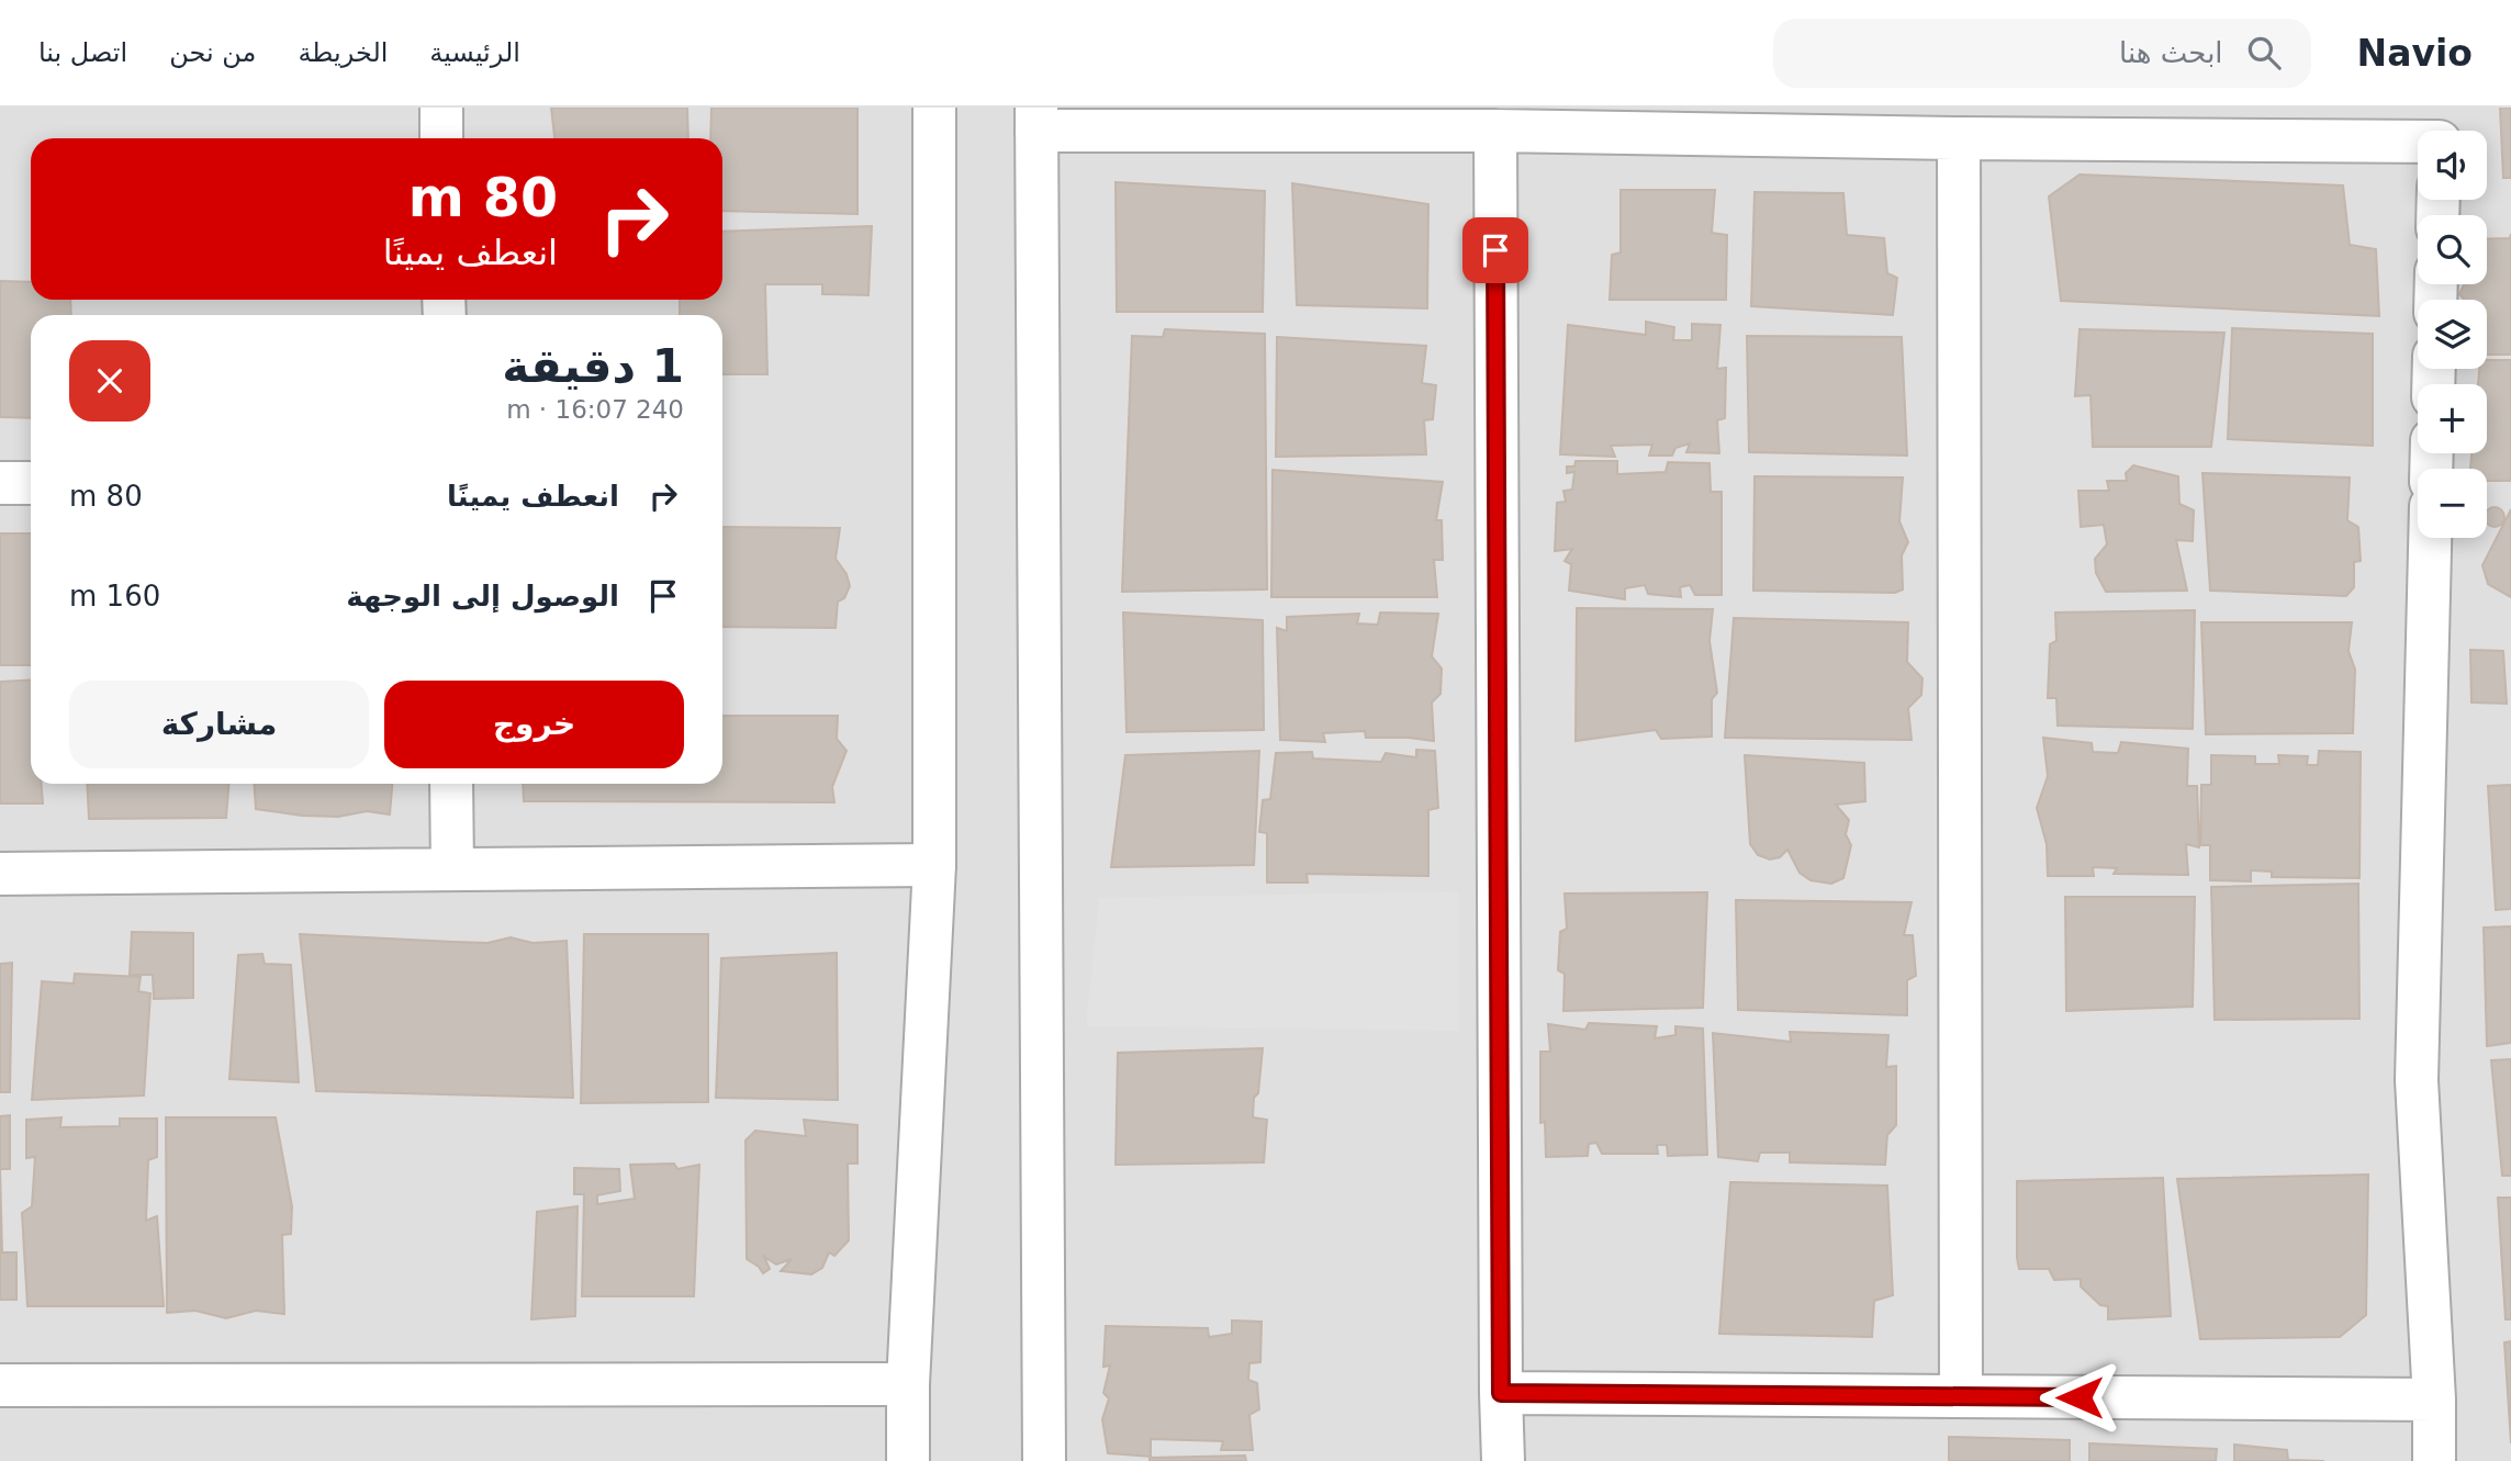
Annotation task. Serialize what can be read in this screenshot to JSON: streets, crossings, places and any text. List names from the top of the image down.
{
  "page": {
    "header": "Navio",
    "search": "ابحث هنا",
    "nav": [
      "الرئيسية",
      "الخريطة",
      "من نحن",
      "اتصل بنا"
    ],
    "map_buttons": ["+", "−"],
    "turn": ["80 m", "انعطف يمينًا"],
    "heading": ["1 دقيقة", "240 m · 16:07"],
    "list": [
      {
        "name": "انعطف يمينًا",
        "value": "80 m"
      },
      {
        "name": "الوصول إلى الوجهة",
        "value": "160 m"
      }
    ],
    "buttons": ["خروج", "مشاركة"]
  }
}
